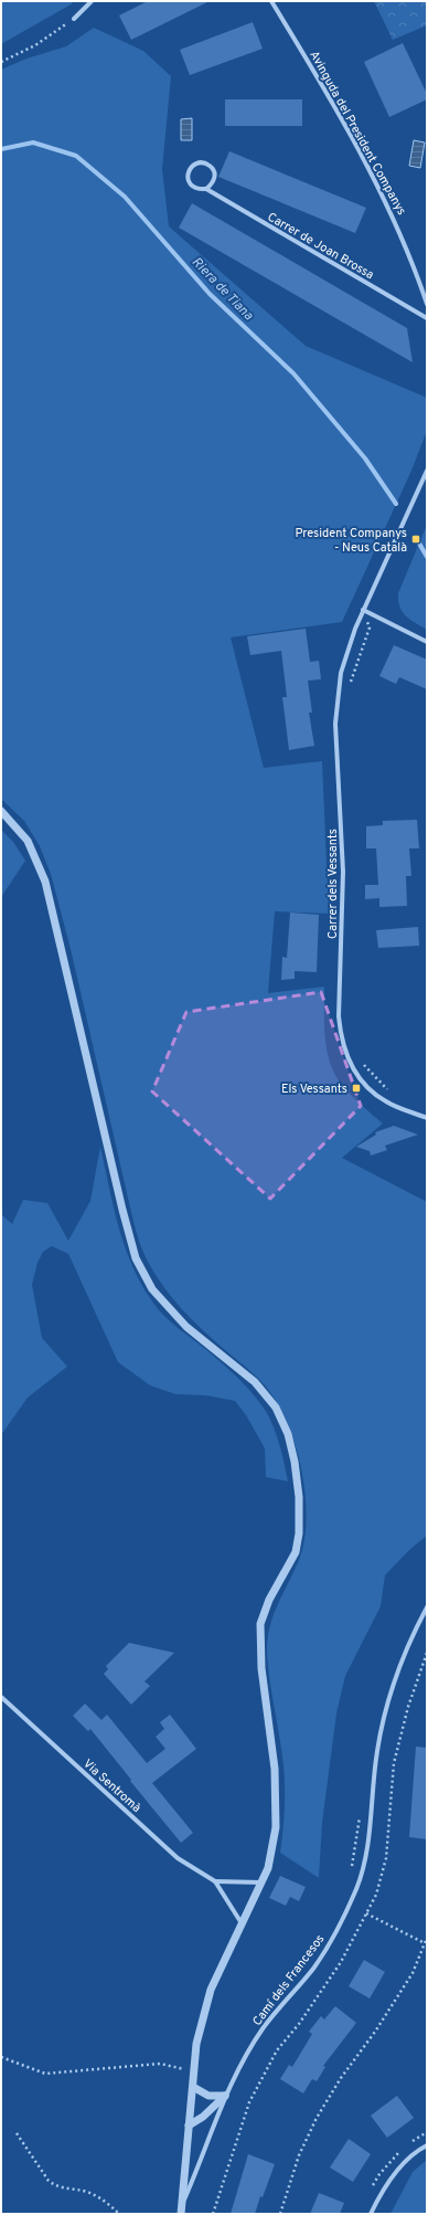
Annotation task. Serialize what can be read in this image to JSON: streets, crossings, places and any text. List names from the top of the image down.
{
  "streets": {
    "street": [
      "Avinguda del President Companys",
      "Carrer de Joan Brossa",
      "Carrer dels Vessants",
      "Via Sentromà",
      "Camí dels Francesos"
    ]
  },
  "water": ["Riera de Tiana"],
  "places": {
    "transit": ["President Companys - Neus Català", "Els Vessants"]
  }
}
